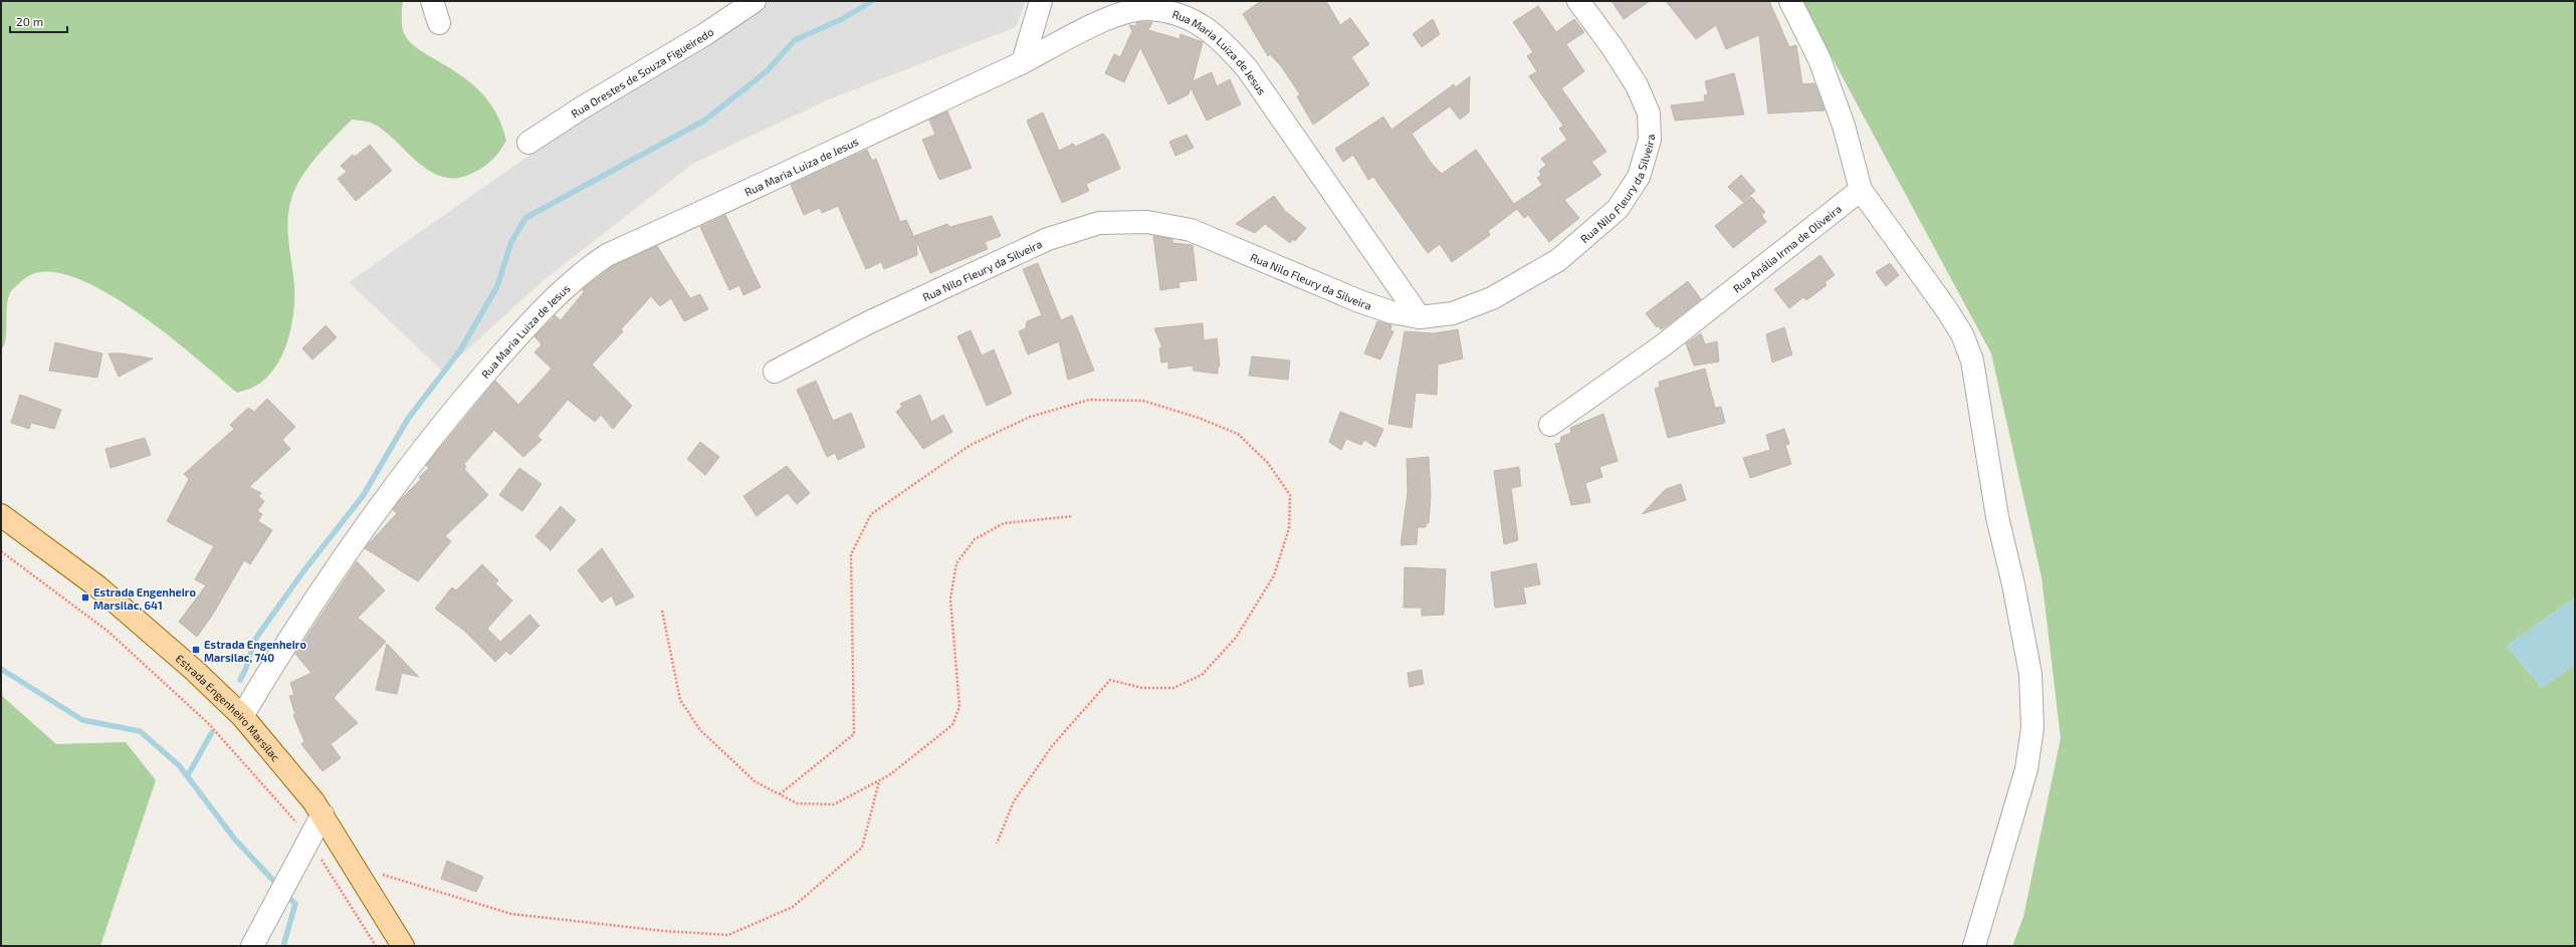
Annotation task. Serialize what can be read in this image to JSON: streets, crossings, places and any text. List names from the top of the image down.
{
  "streets": {
    "main road": ["Estrada Engenheiro Marsilac"],
    "street": [
      "Rua Maria Luiza de Jesus",
      "Rua Orestes de Souza Figueiredo",
      "Rua Nilo Fleury da Silveira",
      "Rua Anália Irma de Oliveira"
    ]
  },
  "crossings": [
    ["Rua Maria Luiza de Jesus", "Rua Nilo Fleury da Silveira"],
    ["Rua Maria Luiza de Jesus", "Estrada Engenheiro Marsilac"]
  ],
  "places": {
    "transit": ["Estrada Engenheiro Marsilac, 641", "Estrada Engenheiro Marsilac, 740"]
  },
  "scale_bar": "20 m"
}
